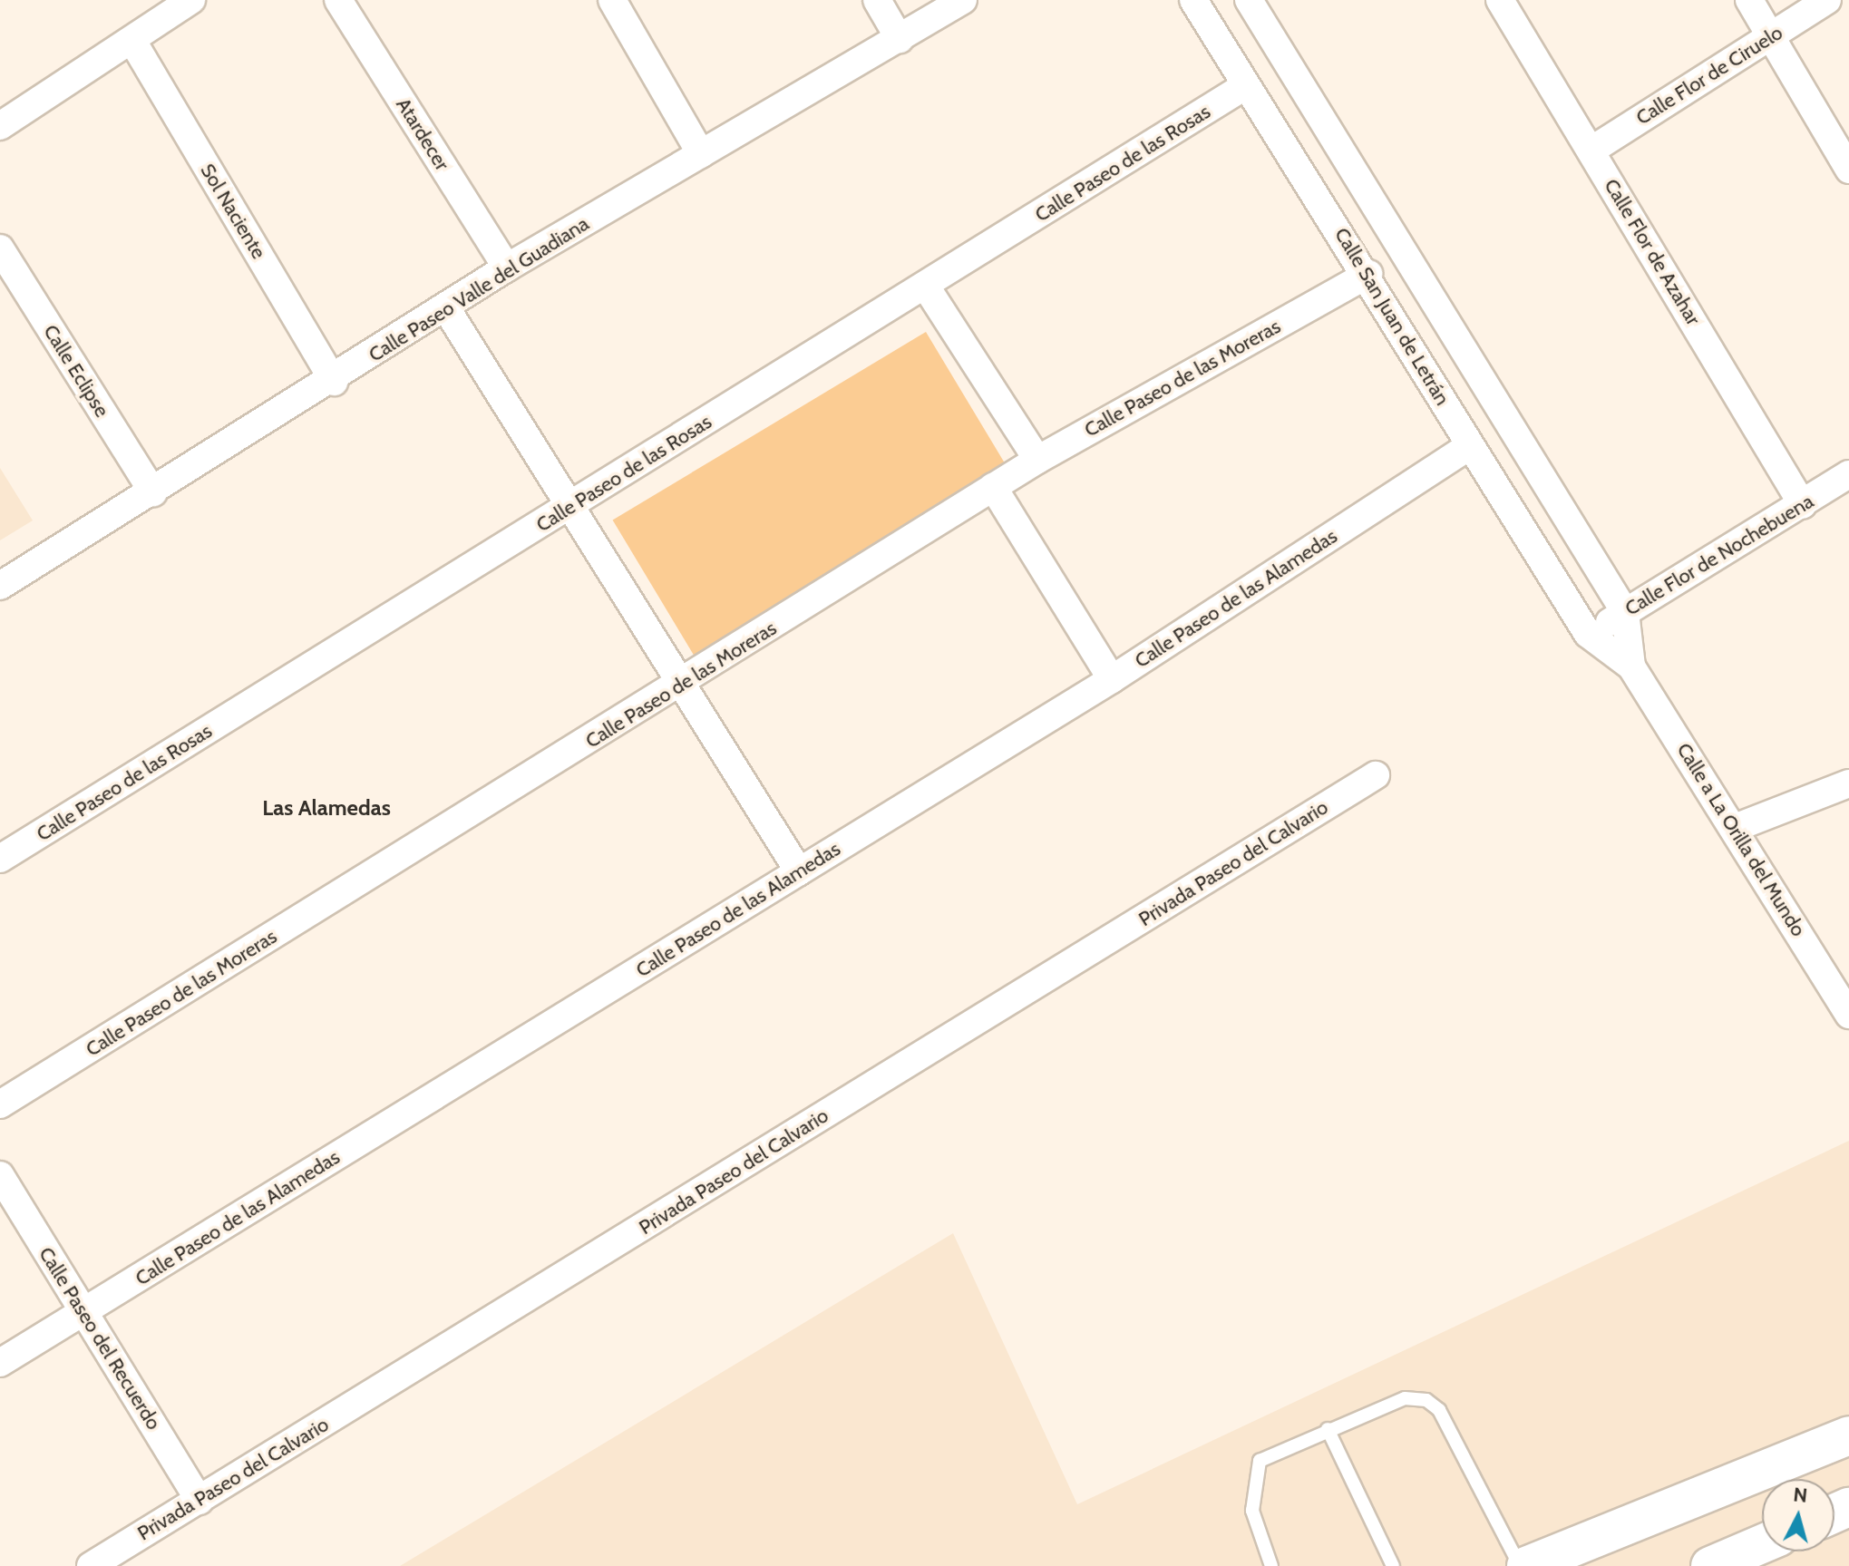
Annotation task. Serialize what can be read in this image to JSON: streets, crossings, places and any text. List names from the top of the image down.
{
  "streets": {
    "street": [
      "Calle Flor de Ciruelo",
      "Atardecer",
      "Calle Paseo de las Rosas",
      "Sol Naciente",
      "Calle Flor de Azahar",
      "Calle Paseo Valle del Guadiana",
      "Calle San Juan de Letrán",
      "Calle Eclipse",
      "Calle Paseo de las Moreras",
      "Calle Flor de Nochebuena",
      "Calle Paseo de las Alamedas",
      "Calle a La Orilla del Mundo",
      "Privada Paseo del Calvario",
      "Calle Paseo del Recuerdo"
    ]
  },
  "crossings": [
    ["Calle Flor de Ciruelo", "Calle Flor de Azahar"],
    ["Atardecer", "Calle Paseo Valle del Guadiana"],
    ["Calle Paseo de las Rosas", "Calle San Juan de Letrán"],
    ["Sol Naciente", "Calle Paseo Valle del Guadiana"],
    ["Calle Flor de Azahar", "Calle Flor de Nochebuena"],
    ["Calle Paseo Valle del Guadiana", "Calle Eclipse"],
    ["Calle San Juan de Letrán", "Calle Paseo de las Moreras"],
    ["Calle San Juan de Letrán", "Calle Flor de Nochebuena"],
    ["Calle San Juan de Letrán", "Calle Paseo de las Alamedas"],
    ["Calle San Juan de Letrán", "Calle a La Orilla del Mundo"],
    ["Calle Flor de Nochebuena", "Calle a La Orilla del Mundo"],
    ["Calle Paseo de las Alamedas", "Calle Paseo del Recuerdo"],
    ["Privada Paseo del Calvario", "Calle Paseo del Recuerdo"]
  ],
  "districts": ["Las Alamedas"],
  "north": "top"
}
